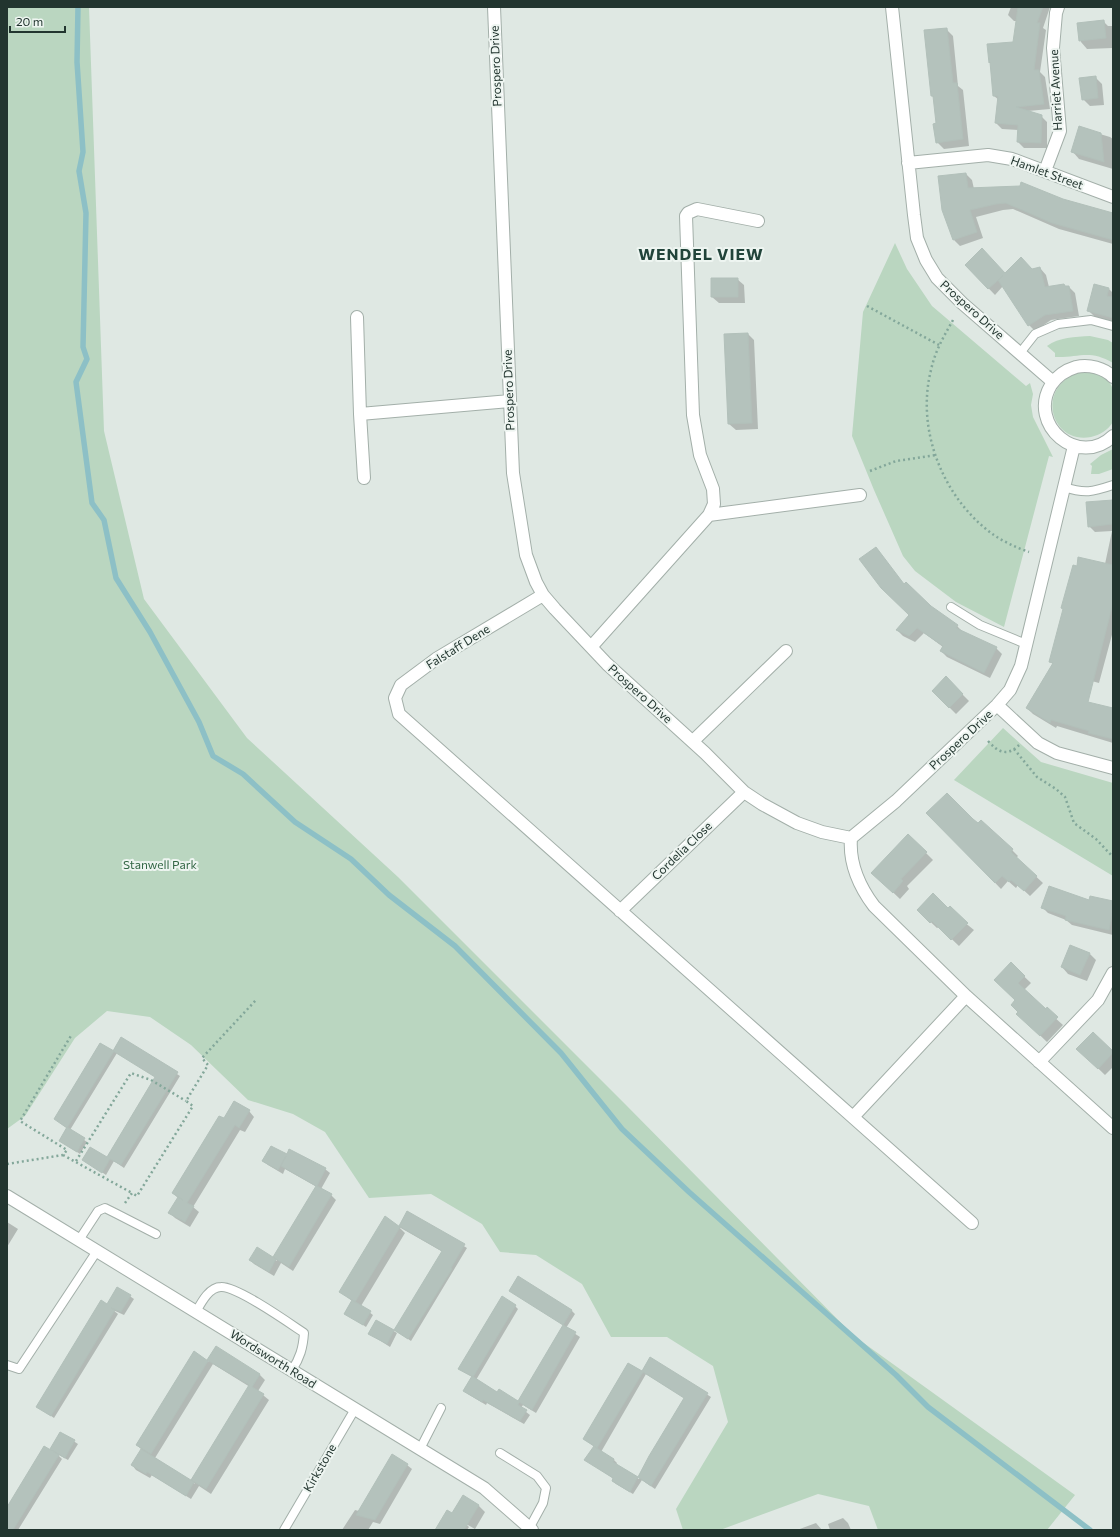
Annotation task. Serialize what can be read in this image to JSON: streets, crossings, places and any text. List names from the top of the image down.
{
  "streets": {
    "street": [
      "Prospero Drive",
      "Harriet Avenue",
      "Hamlet Street",
      "Falstaff Dene",
      "Cordelia Close",
      "Wordsworth Road"
    ],
    "lane": ["Kirkstone"]
  },
  "crossings": [
    ["Prospero Drive", "Hamlet Street"],
    ["Prospero Drive", "Falstaff Dene"],
    ["Prospero Drive", "Cordelia Close"],
    ["Harriet Avenue", "Hamlet Street"],
    ["Falstaff Dene", "Cordelia Close"],
    ["Wordsworth Road", "Kirkstone"]
  ],
  "districts": ["WENDEL VIEW"],
  "parks": ["Stanwell Park"],
  "scale_bar": "20 m"
}
